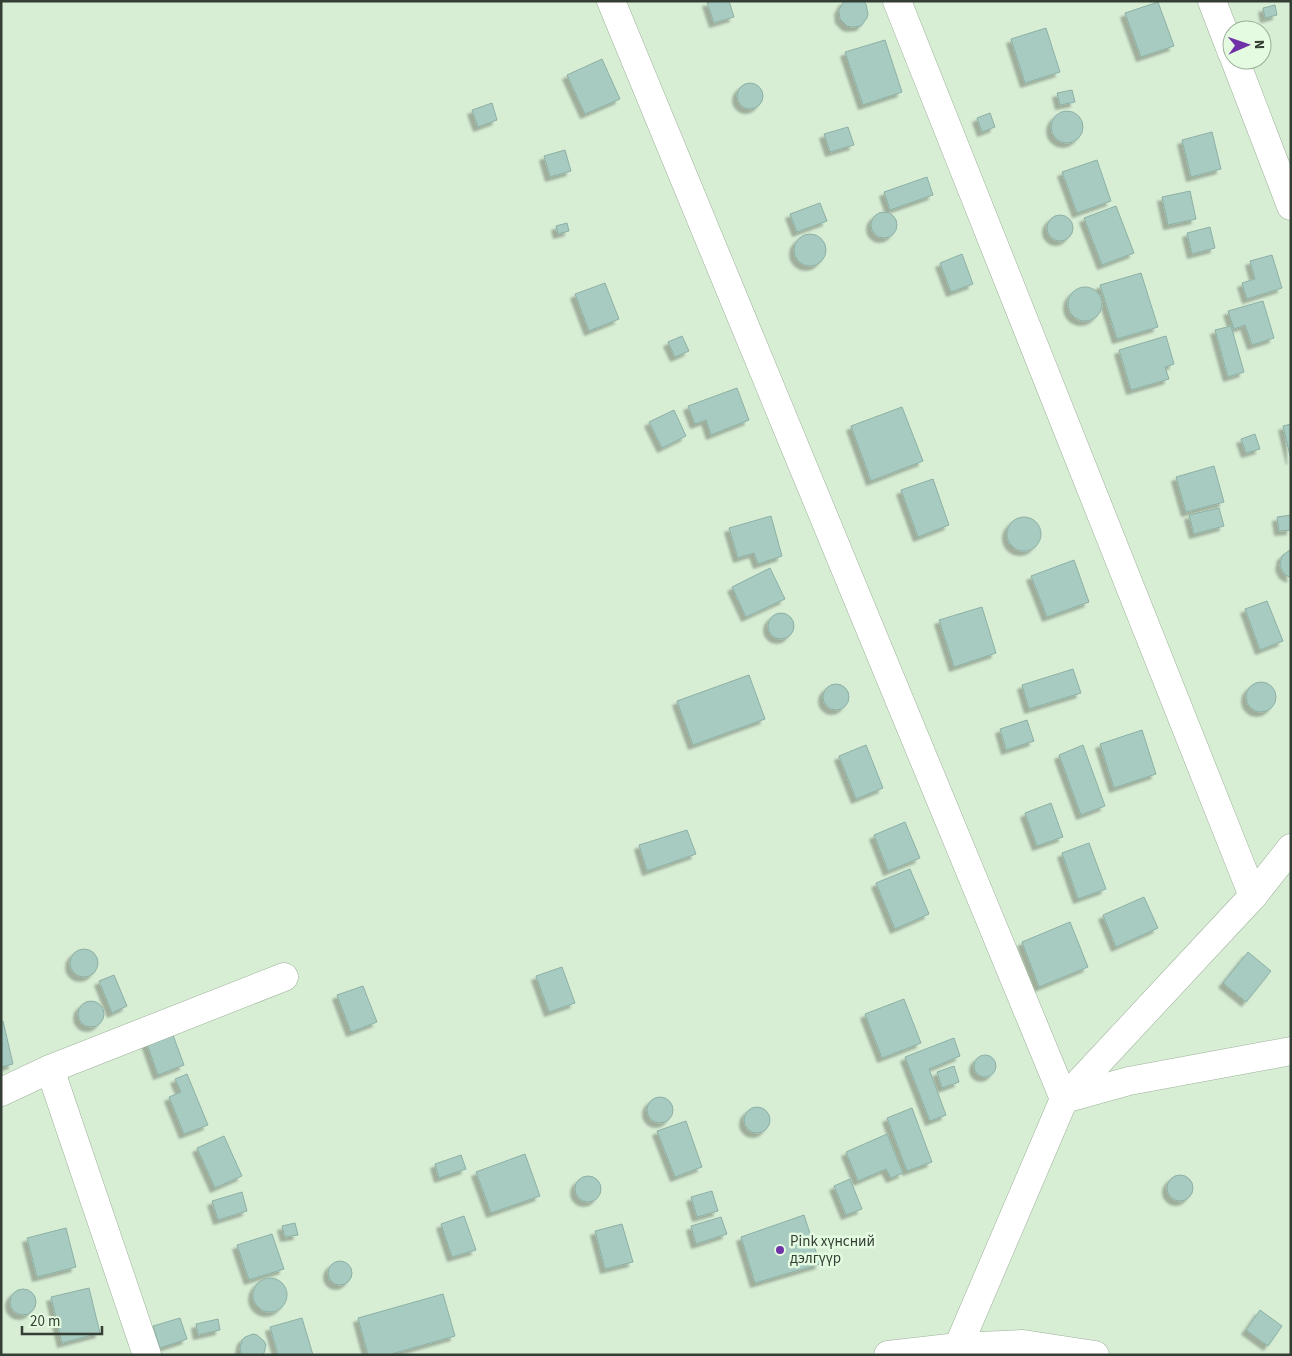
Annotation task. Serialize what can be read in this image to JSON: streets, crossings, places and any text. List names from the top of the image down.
{
  "places": ["Pink хүнсний дэлгүүр"],
  "scale_bar": "20 m",
  "north": "right"
}
